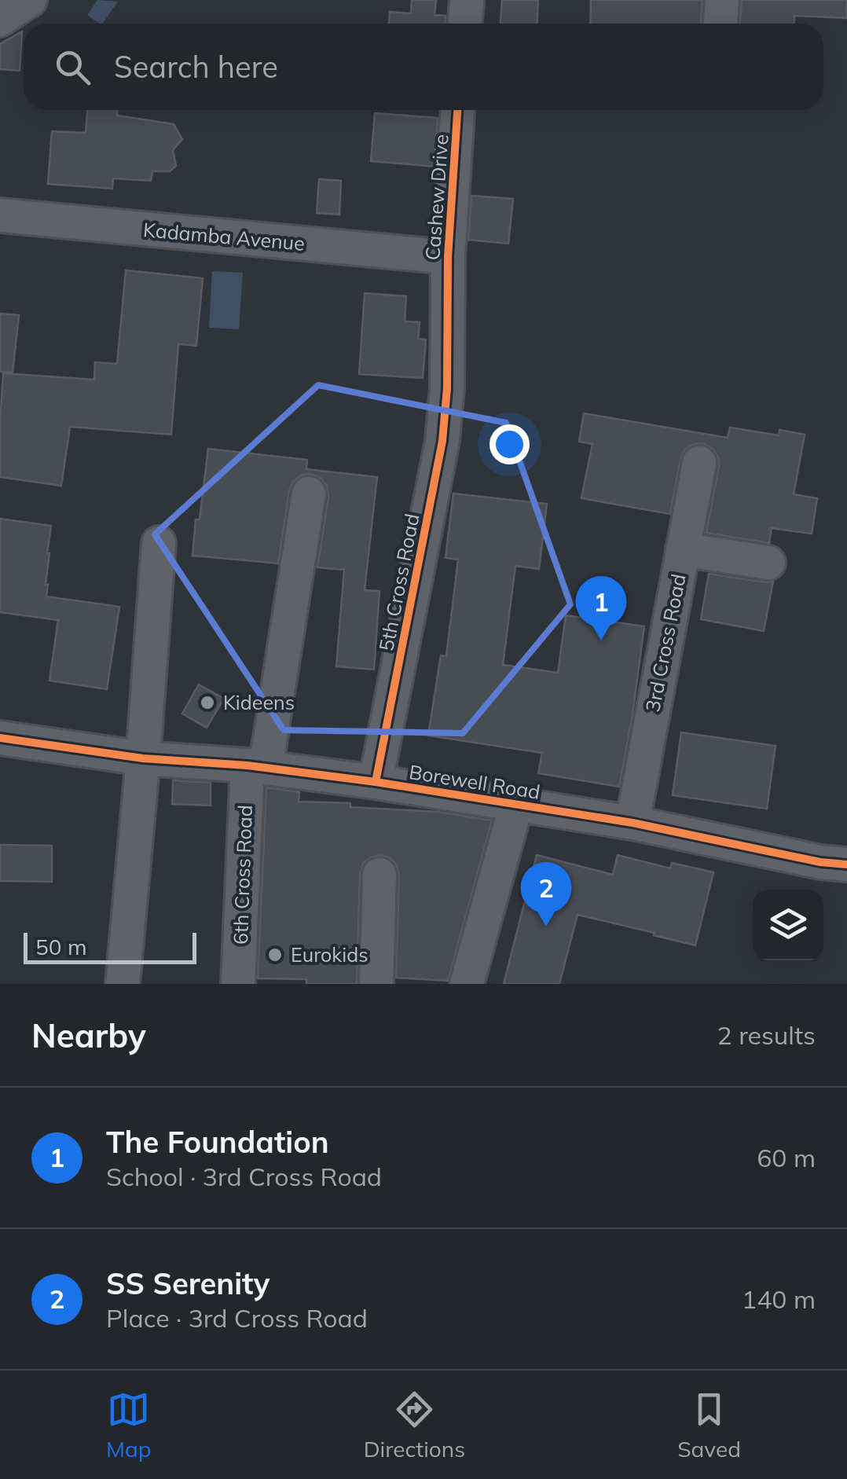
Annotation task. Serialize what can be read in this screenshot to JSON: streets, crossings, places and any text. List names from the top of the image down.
{
  "streets": {
    "street": [
      "Cashew Drive",
      "Kadamba Avenue",
      "5th Cross Road",
      "3rd Cross Road",
      "Borewell Road",
      "6th Cross Road"
    ]
  },
  "crossings": [
    ["Cashew Drive", "Kadamba Avenue"],
    ["Cashew Drive", "5th Cross Road"],
    ["5th Cross Road", "Borewell Road"],
    ["3rd Cross Road", "Borewell Road"],
    ["Borewell Road", "6th Cross Road"]
  ],
  "places": ["Kideens", "Eurokids"],
  "scale_bar": "50 m",
  "page": {
    "search": "Search here",
    "pins": ["1", "2"],
    "scale": "50 m",
    "heading": ["Nearby", "2 results"],
    "list": [
      {
        "mark": "1",
        "name": "The Foundation",
        "note": "School · 3rd Cross Road",
        "value": "60 m"
      },
      {
        "mark": "2",
        "name": "SS Serenity",
        "note": "Place · 3rd Cross Road",
        "value": "140 m"
      }
    ],
    "nav": ["Map", "Directions", "Saved"]
  }
}
